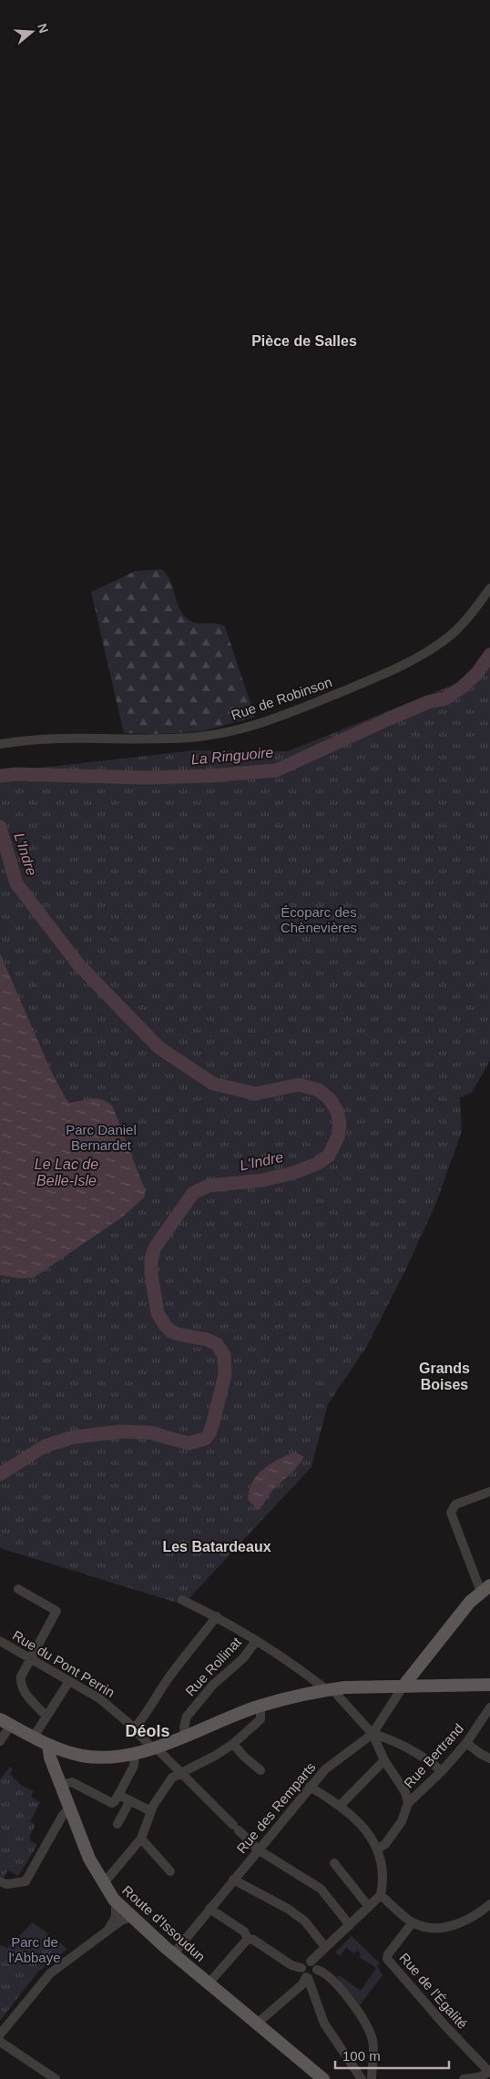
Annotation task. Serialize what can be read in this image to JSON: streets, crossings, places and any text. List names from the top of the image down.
{
  "streets": {
    "main road": ["Route d'Issoudun"],
    "street": [
      "Rue de Robinson",
      "Rue du Pont Perrin",
      "Rue Rollinat",
      "Rue Bertrand",
      "Rue des Remparts",
      "Rue de l'Égalité"
    ]
  },
  "crossings": [
    ["Rue du Pont Perrin", "Rue des Remparts"],
    ["Rue des Remparts", "Route d'Issoudun"]
  ],
  "districts": [
    "Pièce de Salles",
    "Grands Boises",
    "Les Batardeaux",
    "Déols"
  ],
  "water": ["La Ringuoire", "L'Indre", "Le Lac de Belle-Isle"],
  "parks": ["Écoparc des Chènevières", "Parc Daniel Bernardet", "Parc de l'Abbaye"],
  "scale_bar": "100 m",
  "north": "right"
}
